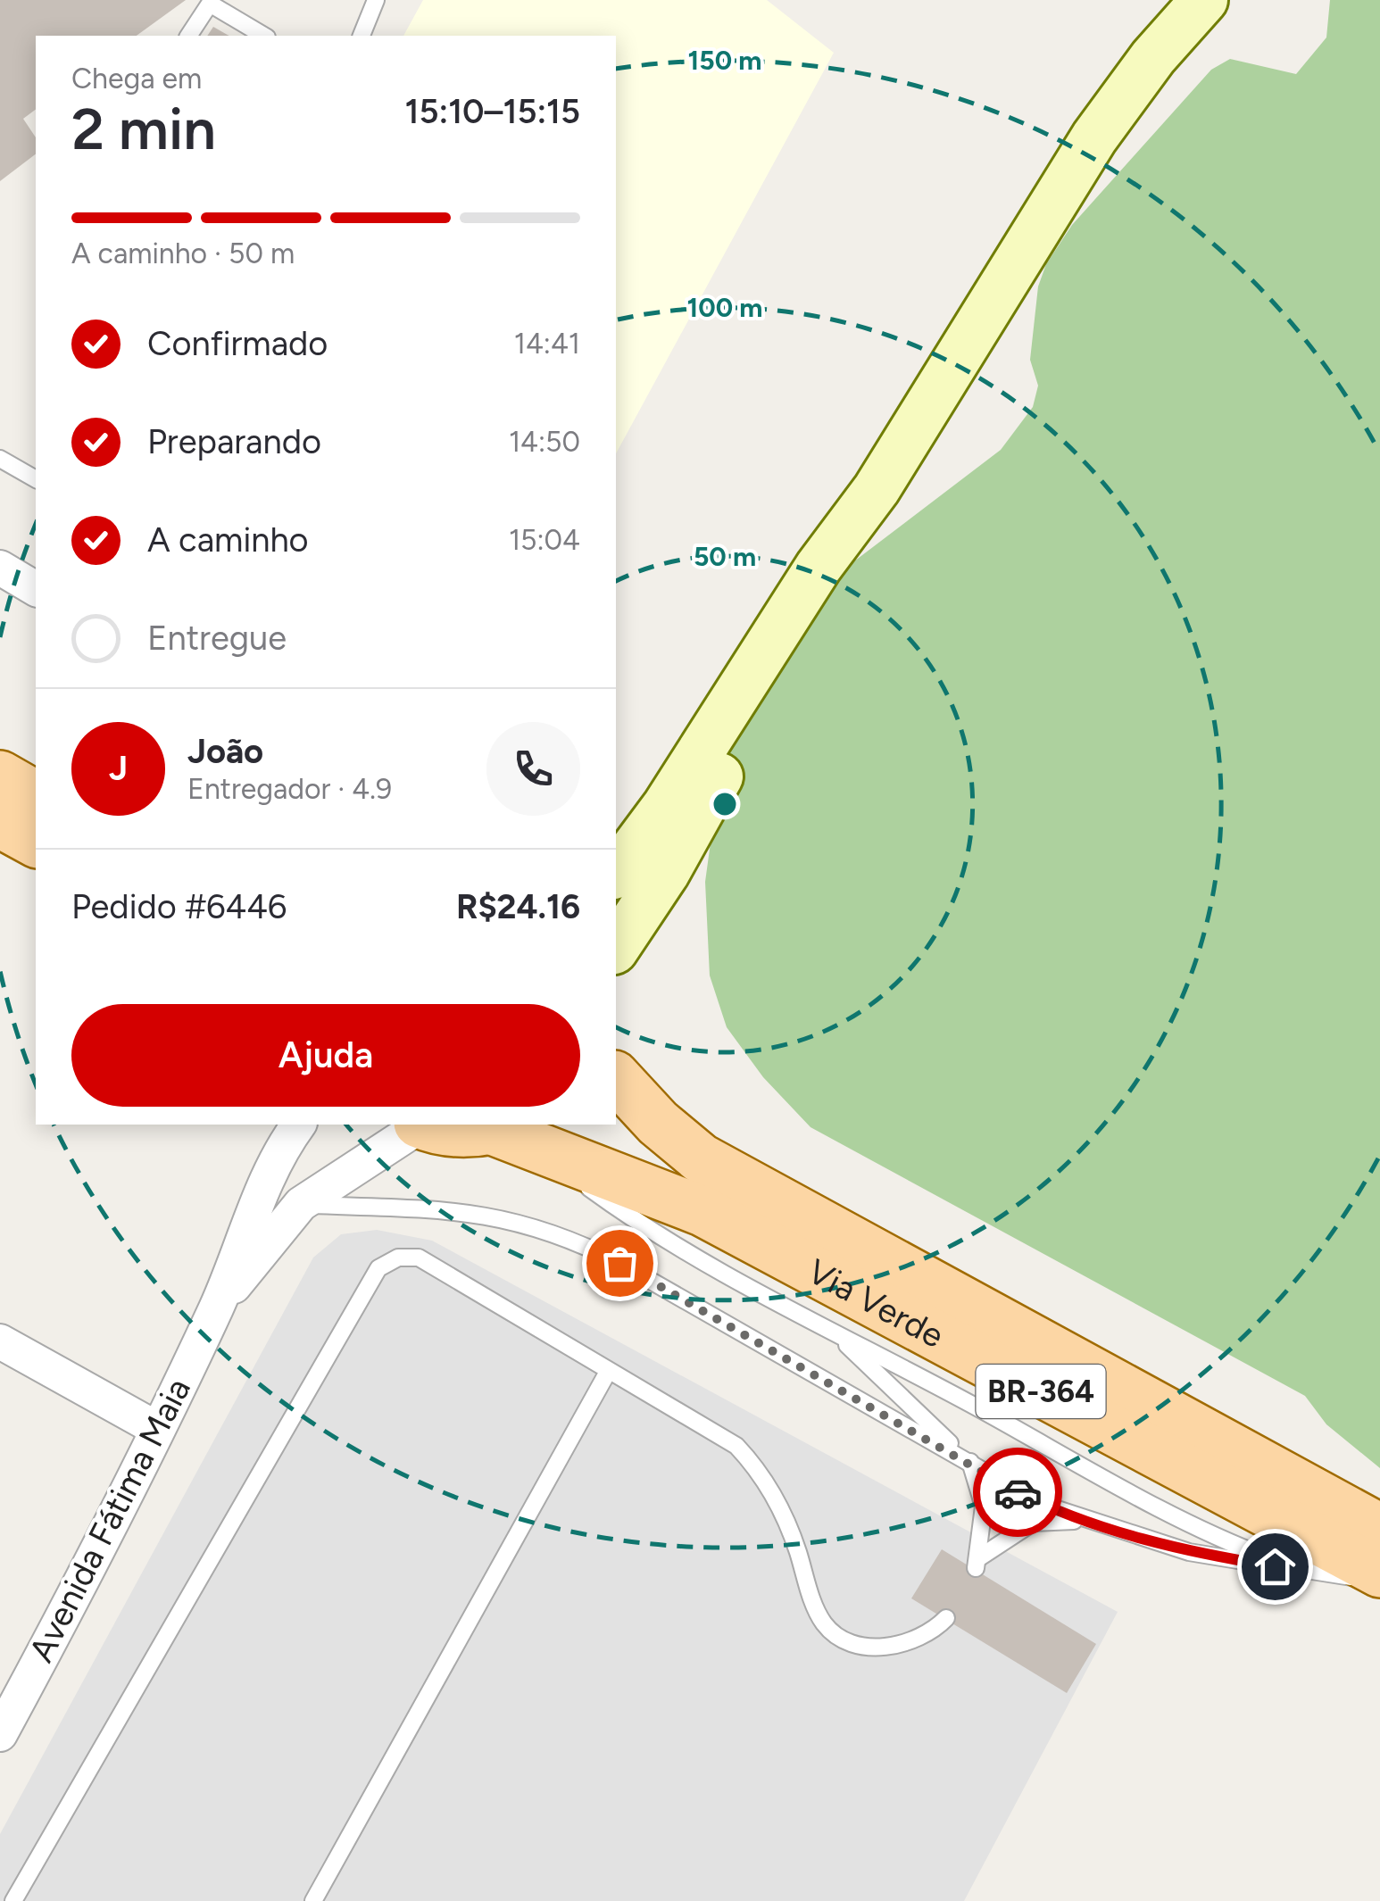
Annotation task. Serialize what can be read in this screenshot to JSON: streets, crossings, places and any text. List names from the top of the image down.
{
  "streets": {
    "main road": ["Via Verde", "BR-364"],
    "street": ["Avenida Fátima Maia"]
  },
  "crossings": [
    ["Via Verde", "BR-364"]
  ],
  "page": {
    "heading": ["2 min", "Chega em", "15:10–15:15"],
    "panel": [
      "João",
      "Entregador · 4.9",
      "Pedido #6446",
      "R$24.16"
    ],
    "bar": "A caminho · 50 m",
    "list": [
      ["Confirmado", "14:41"],
      ["Preparando", "14:50"],
      ["A caminho", "15:04"],
      "Entregue"
    ],
    "round": "J",
    "buttons": "Ajuda"
  },
  "rings": ["150 m", "100 m", "50 m"]
}
